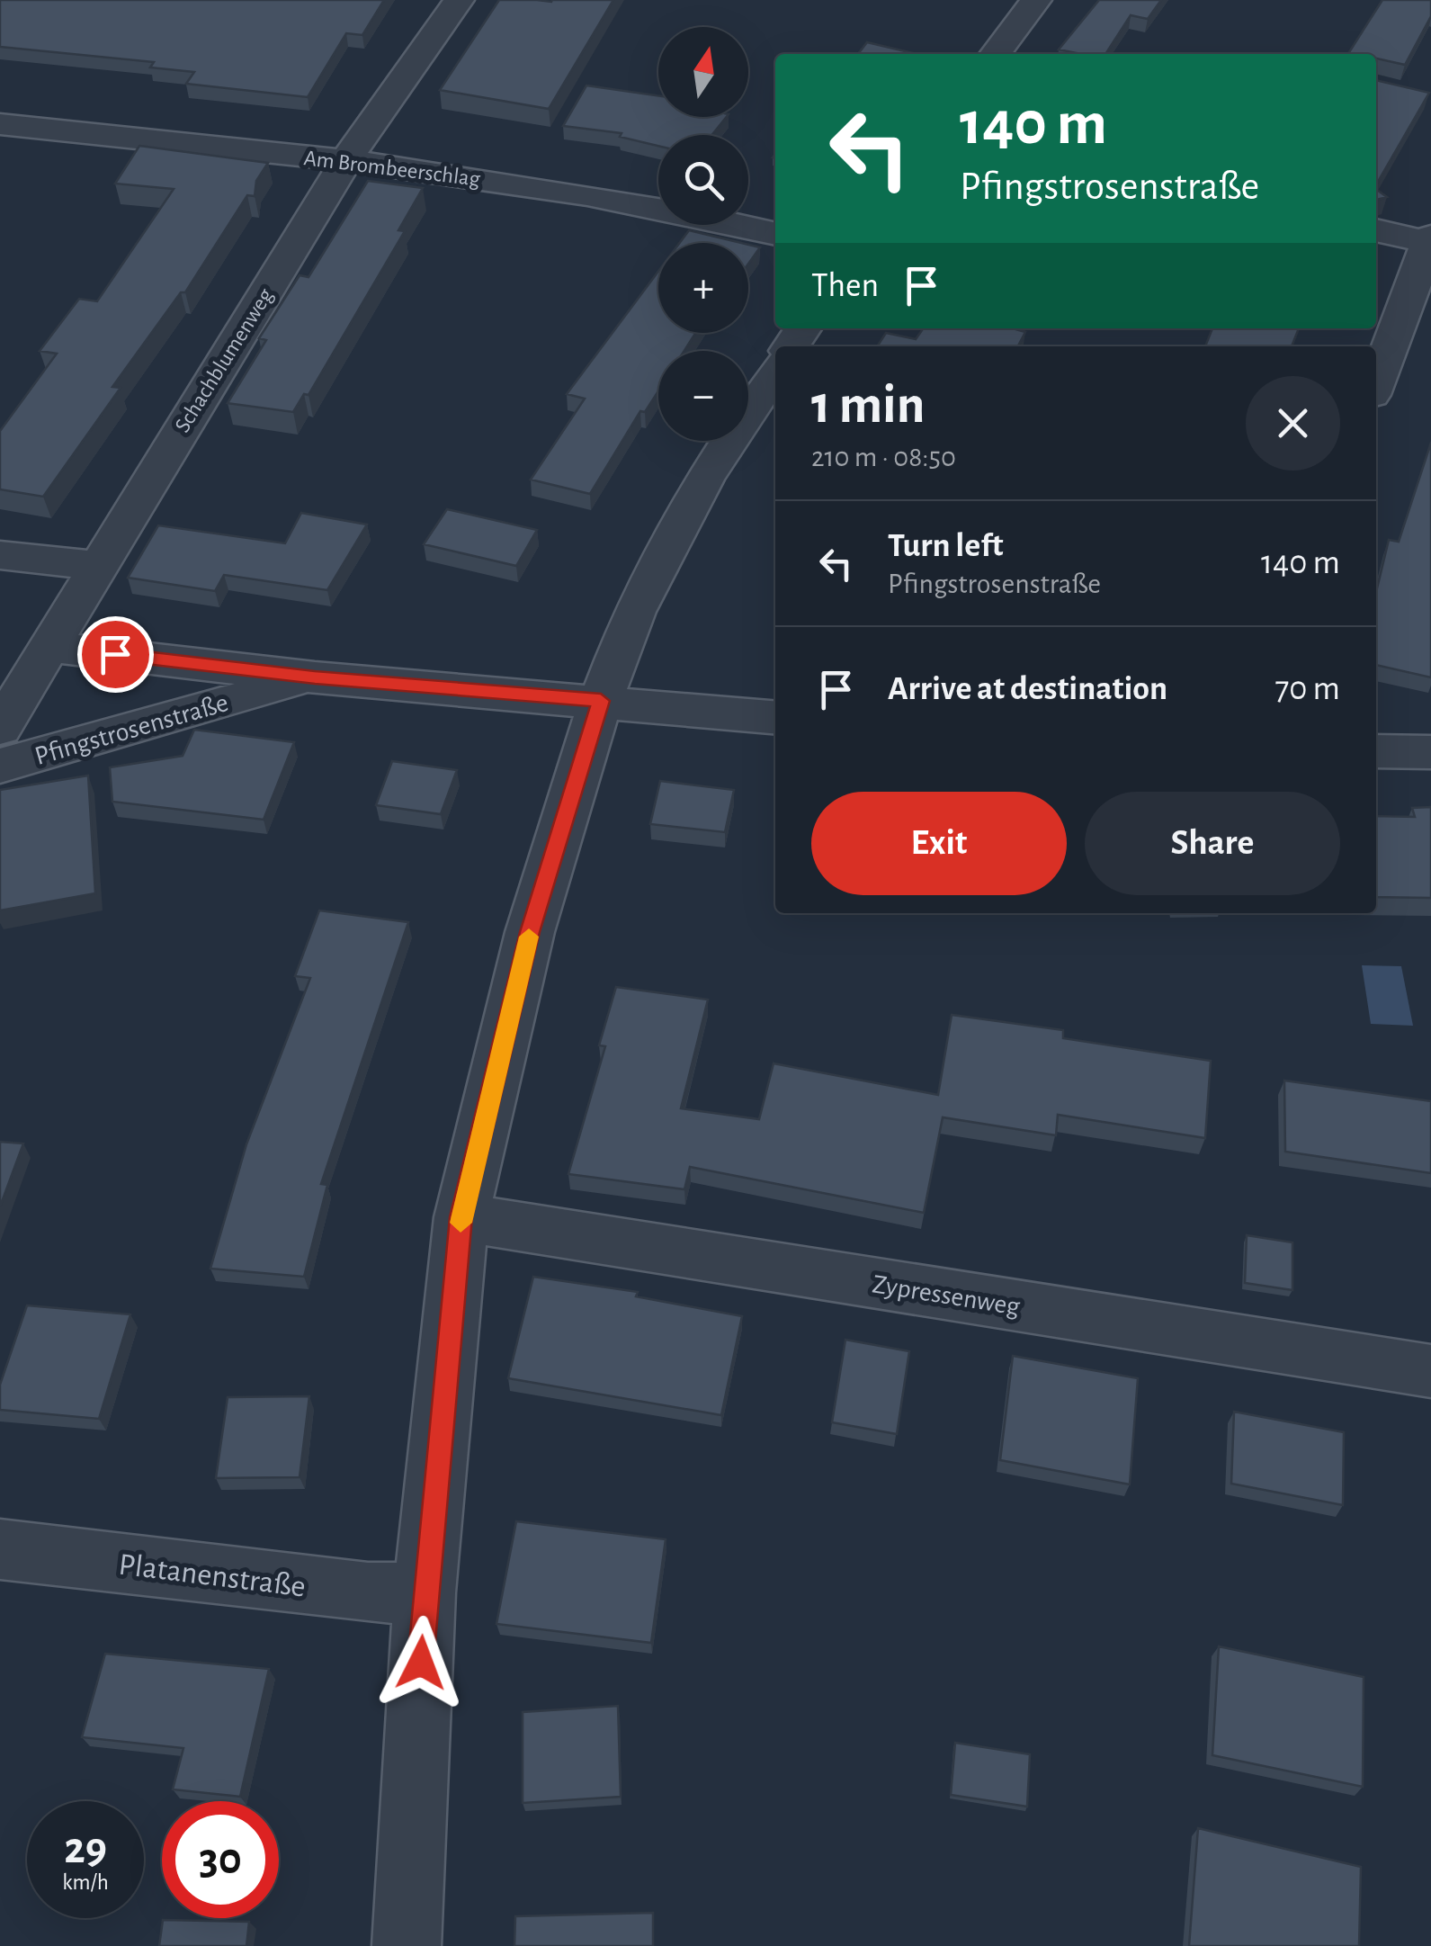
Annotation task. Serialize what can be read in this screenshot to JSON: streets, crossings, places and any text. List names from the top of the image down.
{
  "streets": {
    "street": [
      "Am Brombeerschlag",
      "Schachblumenweg",
      "Pfingstrosenstraße",
      "Zypressenweg",
      "Platanenstraße"
    ]
  },
  "crossings": [
    ["Am Brombeerschlag", "Schachblumenweg"],
    ["Schachblumenweg", "Pfingstrosenstraße"]
  ],
  "north": "top",
  "page": {
    "map_buttons": ["+", "−"],
    "turn": ["140 m", "Pfingstrosenstraße"],
    "then": "Then",
    "heading": ["1 min", "210 m · 08:50"],
    "list": [
      {
        "name": "Turn left",
        "note": "Pfingstrosenstraße",
        "value": "140 m"
      },
      {
        "name": "Arrive at destination",
        "value": "70 m"
      }
    ],
    "buttons": ["Exit", "Share"],
    "speed": "29 km/h",
    "limit": "30"
  }
}
